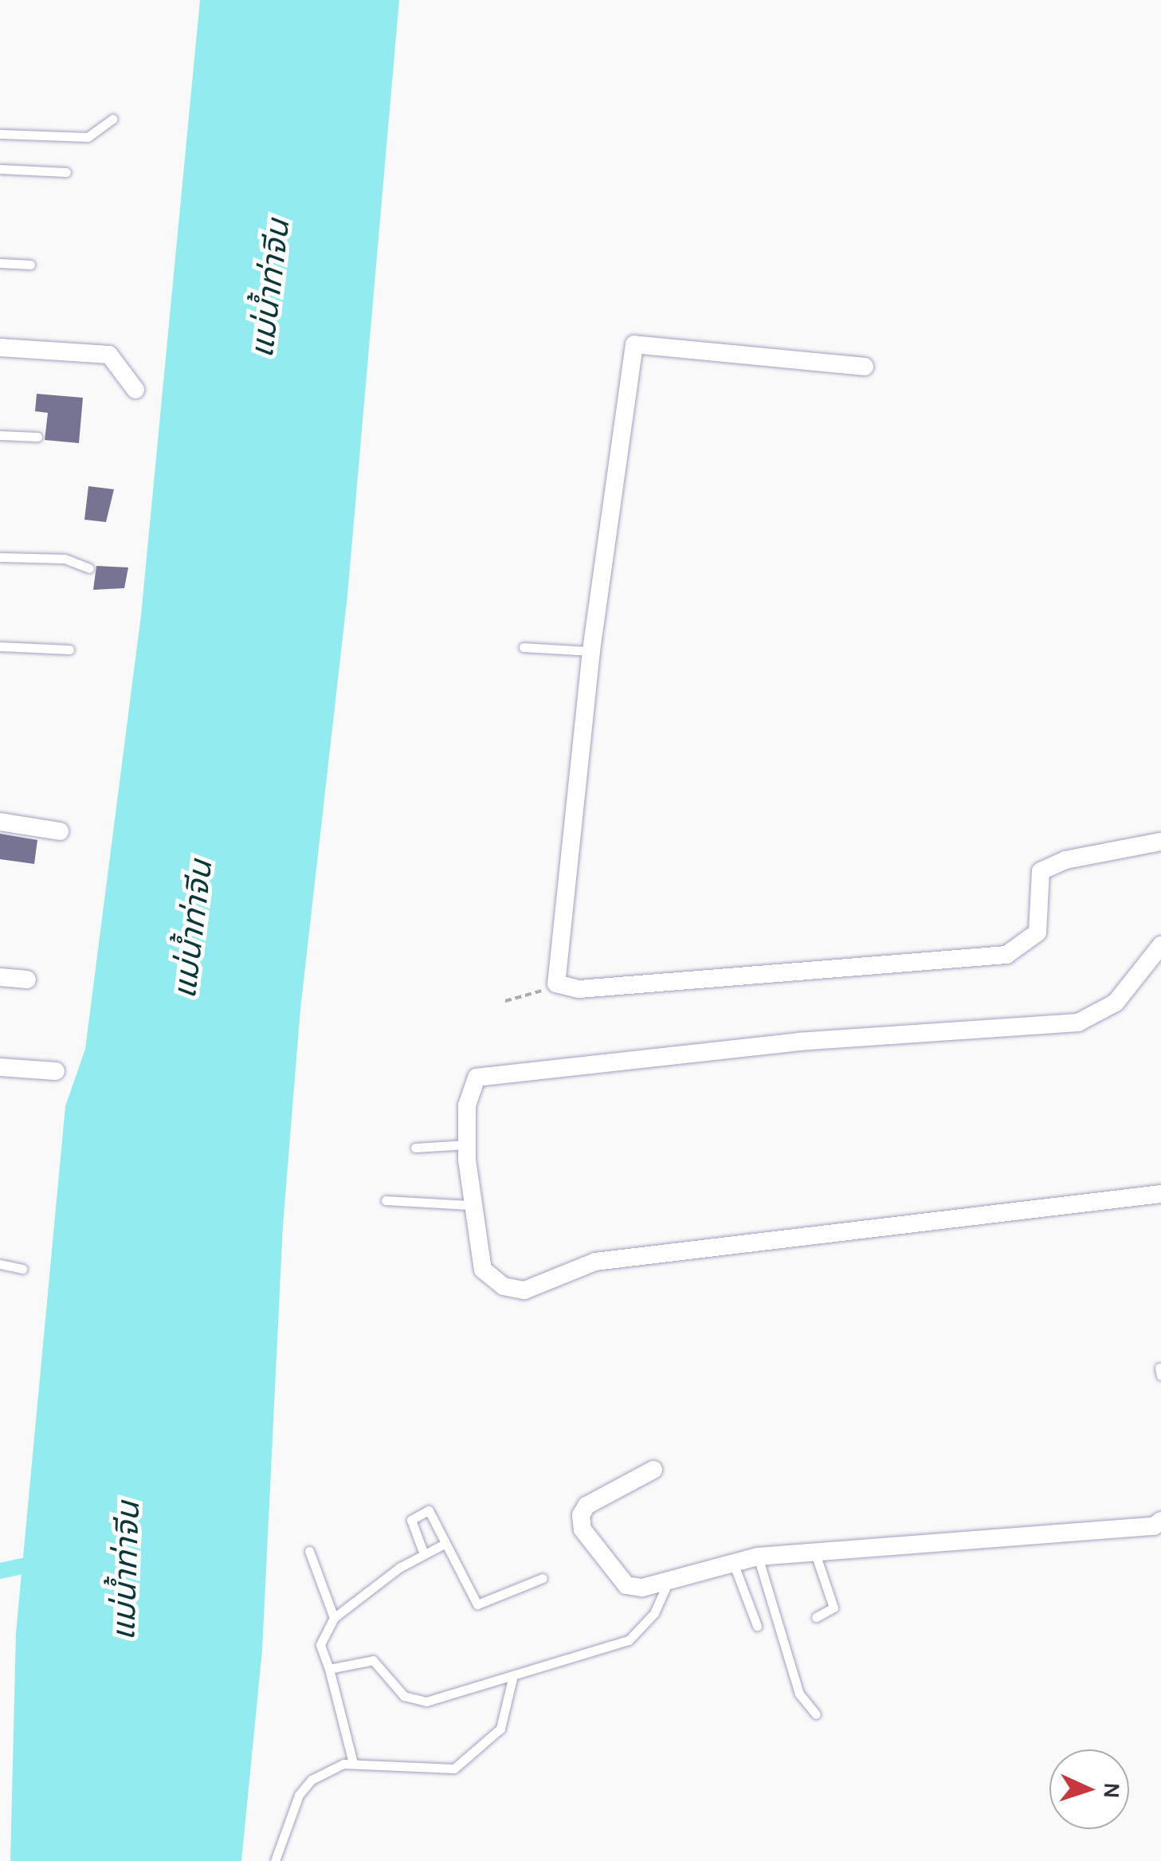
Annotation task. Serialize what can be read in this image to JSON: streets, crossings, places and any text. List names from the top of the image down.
{
  "water": ["แม่น้ำท่าจีน"],
  "north": "right"
}
